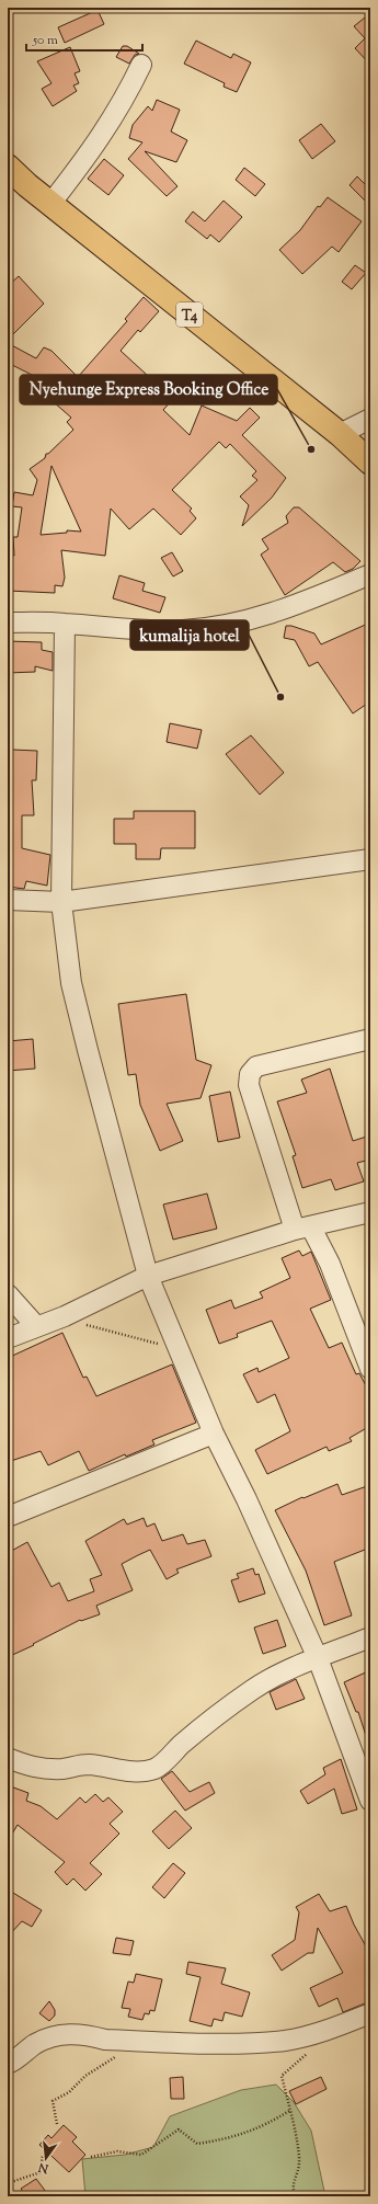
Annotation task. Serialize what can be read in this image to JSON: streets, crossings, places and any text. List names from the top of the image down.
{
  "streets": {
    "highway": ["T4"]
  },
  "places": ["Nyehunge Express Booking Office", "kumalija hotel"],
  "scale_bar": "50 m",
  "north": "bottom"
}
